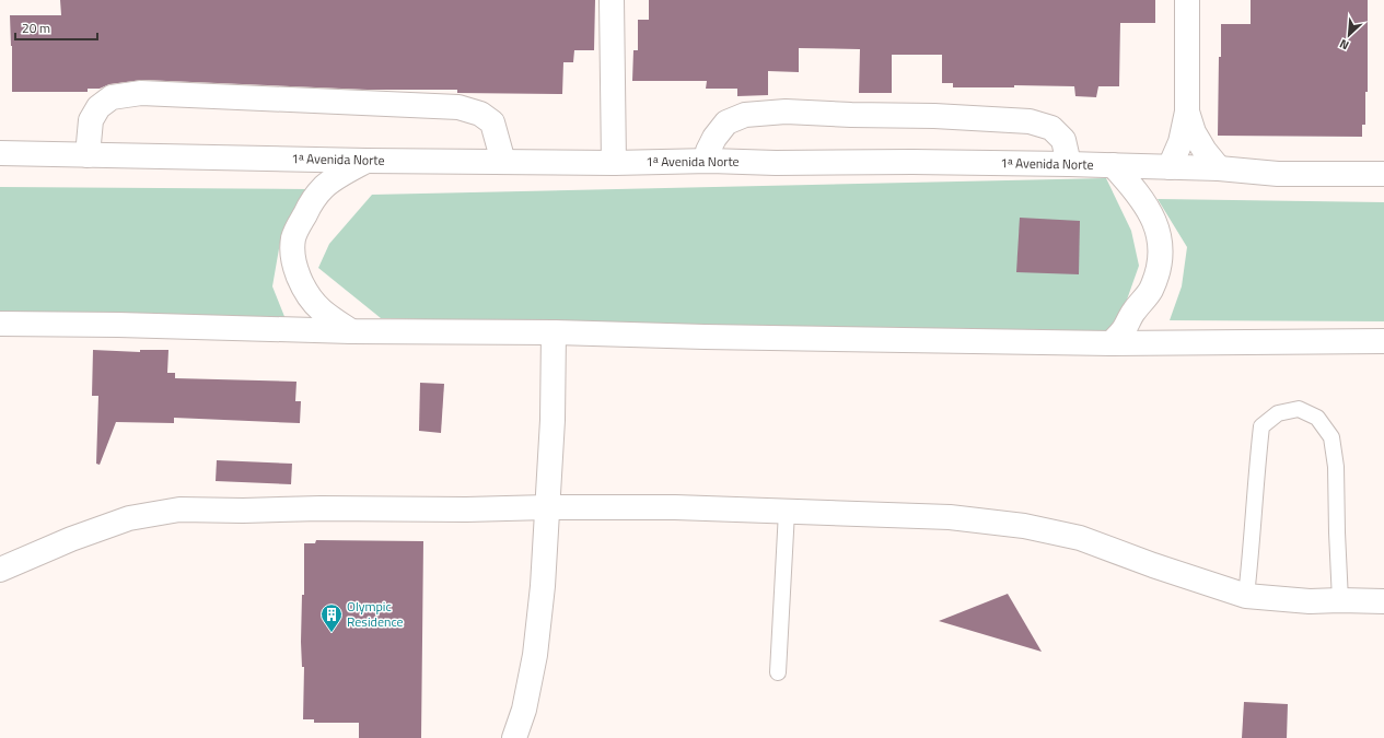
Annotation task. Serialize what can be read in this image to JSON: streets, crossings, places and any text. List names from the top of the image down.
{
  "streets": {
    "main road": ["1ᵃ Avenida Norte"]
  },
  "places": {
    "building": ["Olympic Residence"]
  },
  "scale_bar": "20 m",
  "north": "bottom left"
}
